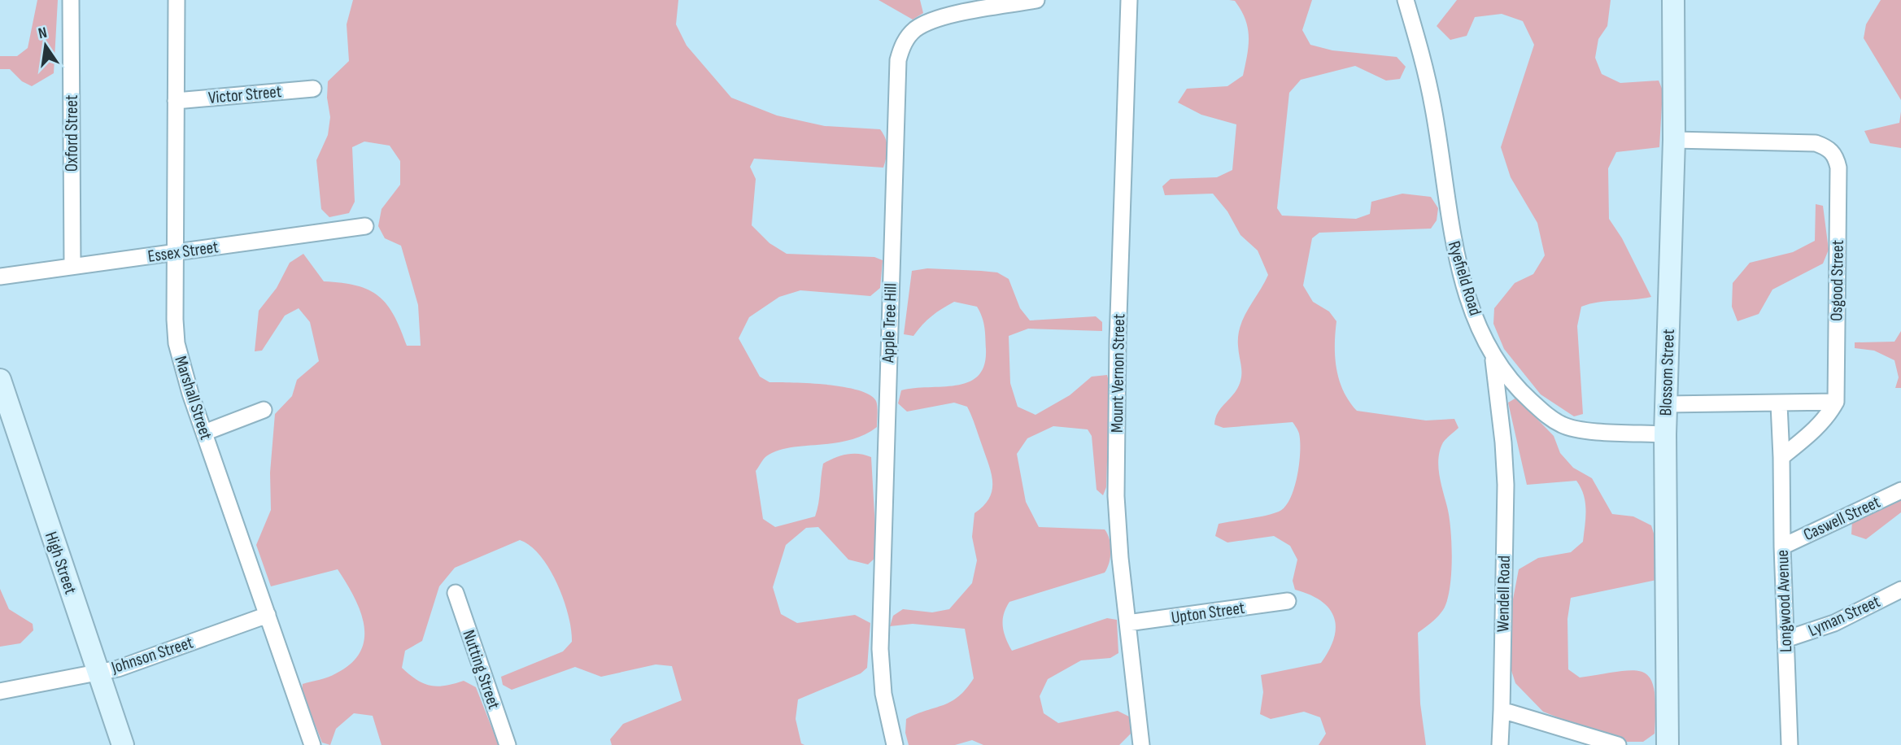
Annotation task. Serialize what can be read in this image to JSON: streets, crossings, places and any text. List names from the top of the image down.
{
  "streets": {
    "street": [
      "Victor Street",
      "Oxford Street",
      "Essex Street",
      "Ryefield Road",
      "Osgood Street",
      "Apple Tree Hill",
      "Blossom Street",
      "Mount Vernon Street",
      "Marshall Street",
      "Caswell Street",
      "High Street",
      "Wendell Road",
      "Longwood Avenue",
      "Upton Street",
      "Lyman Street",
      "Johnson Street",
      "Nutting Street"
    ]
  },
  "crossings": [
    ["Victor Street", "Marshall Street"],
    ["Oxford Street", "Essex Street"],
    ["Essex Street", "Marshall Street"],
    ["Ryefield Road", "Blossom Street"],
    ["Ryefield Road", "Wendell Road"],
    ["Osgood Street", "Blossom Street"],
    ["Mount Vernon Street", "Upton Street"],
    ["Marshall Street", "Johnson Street"],
    ["Caswell Street", "Longwood Avenue"],
    ["High Street", "Johnson Street"],
    ["Longwood Avenue", "Lyman Street"]
  ],
  "north": "top"
}
